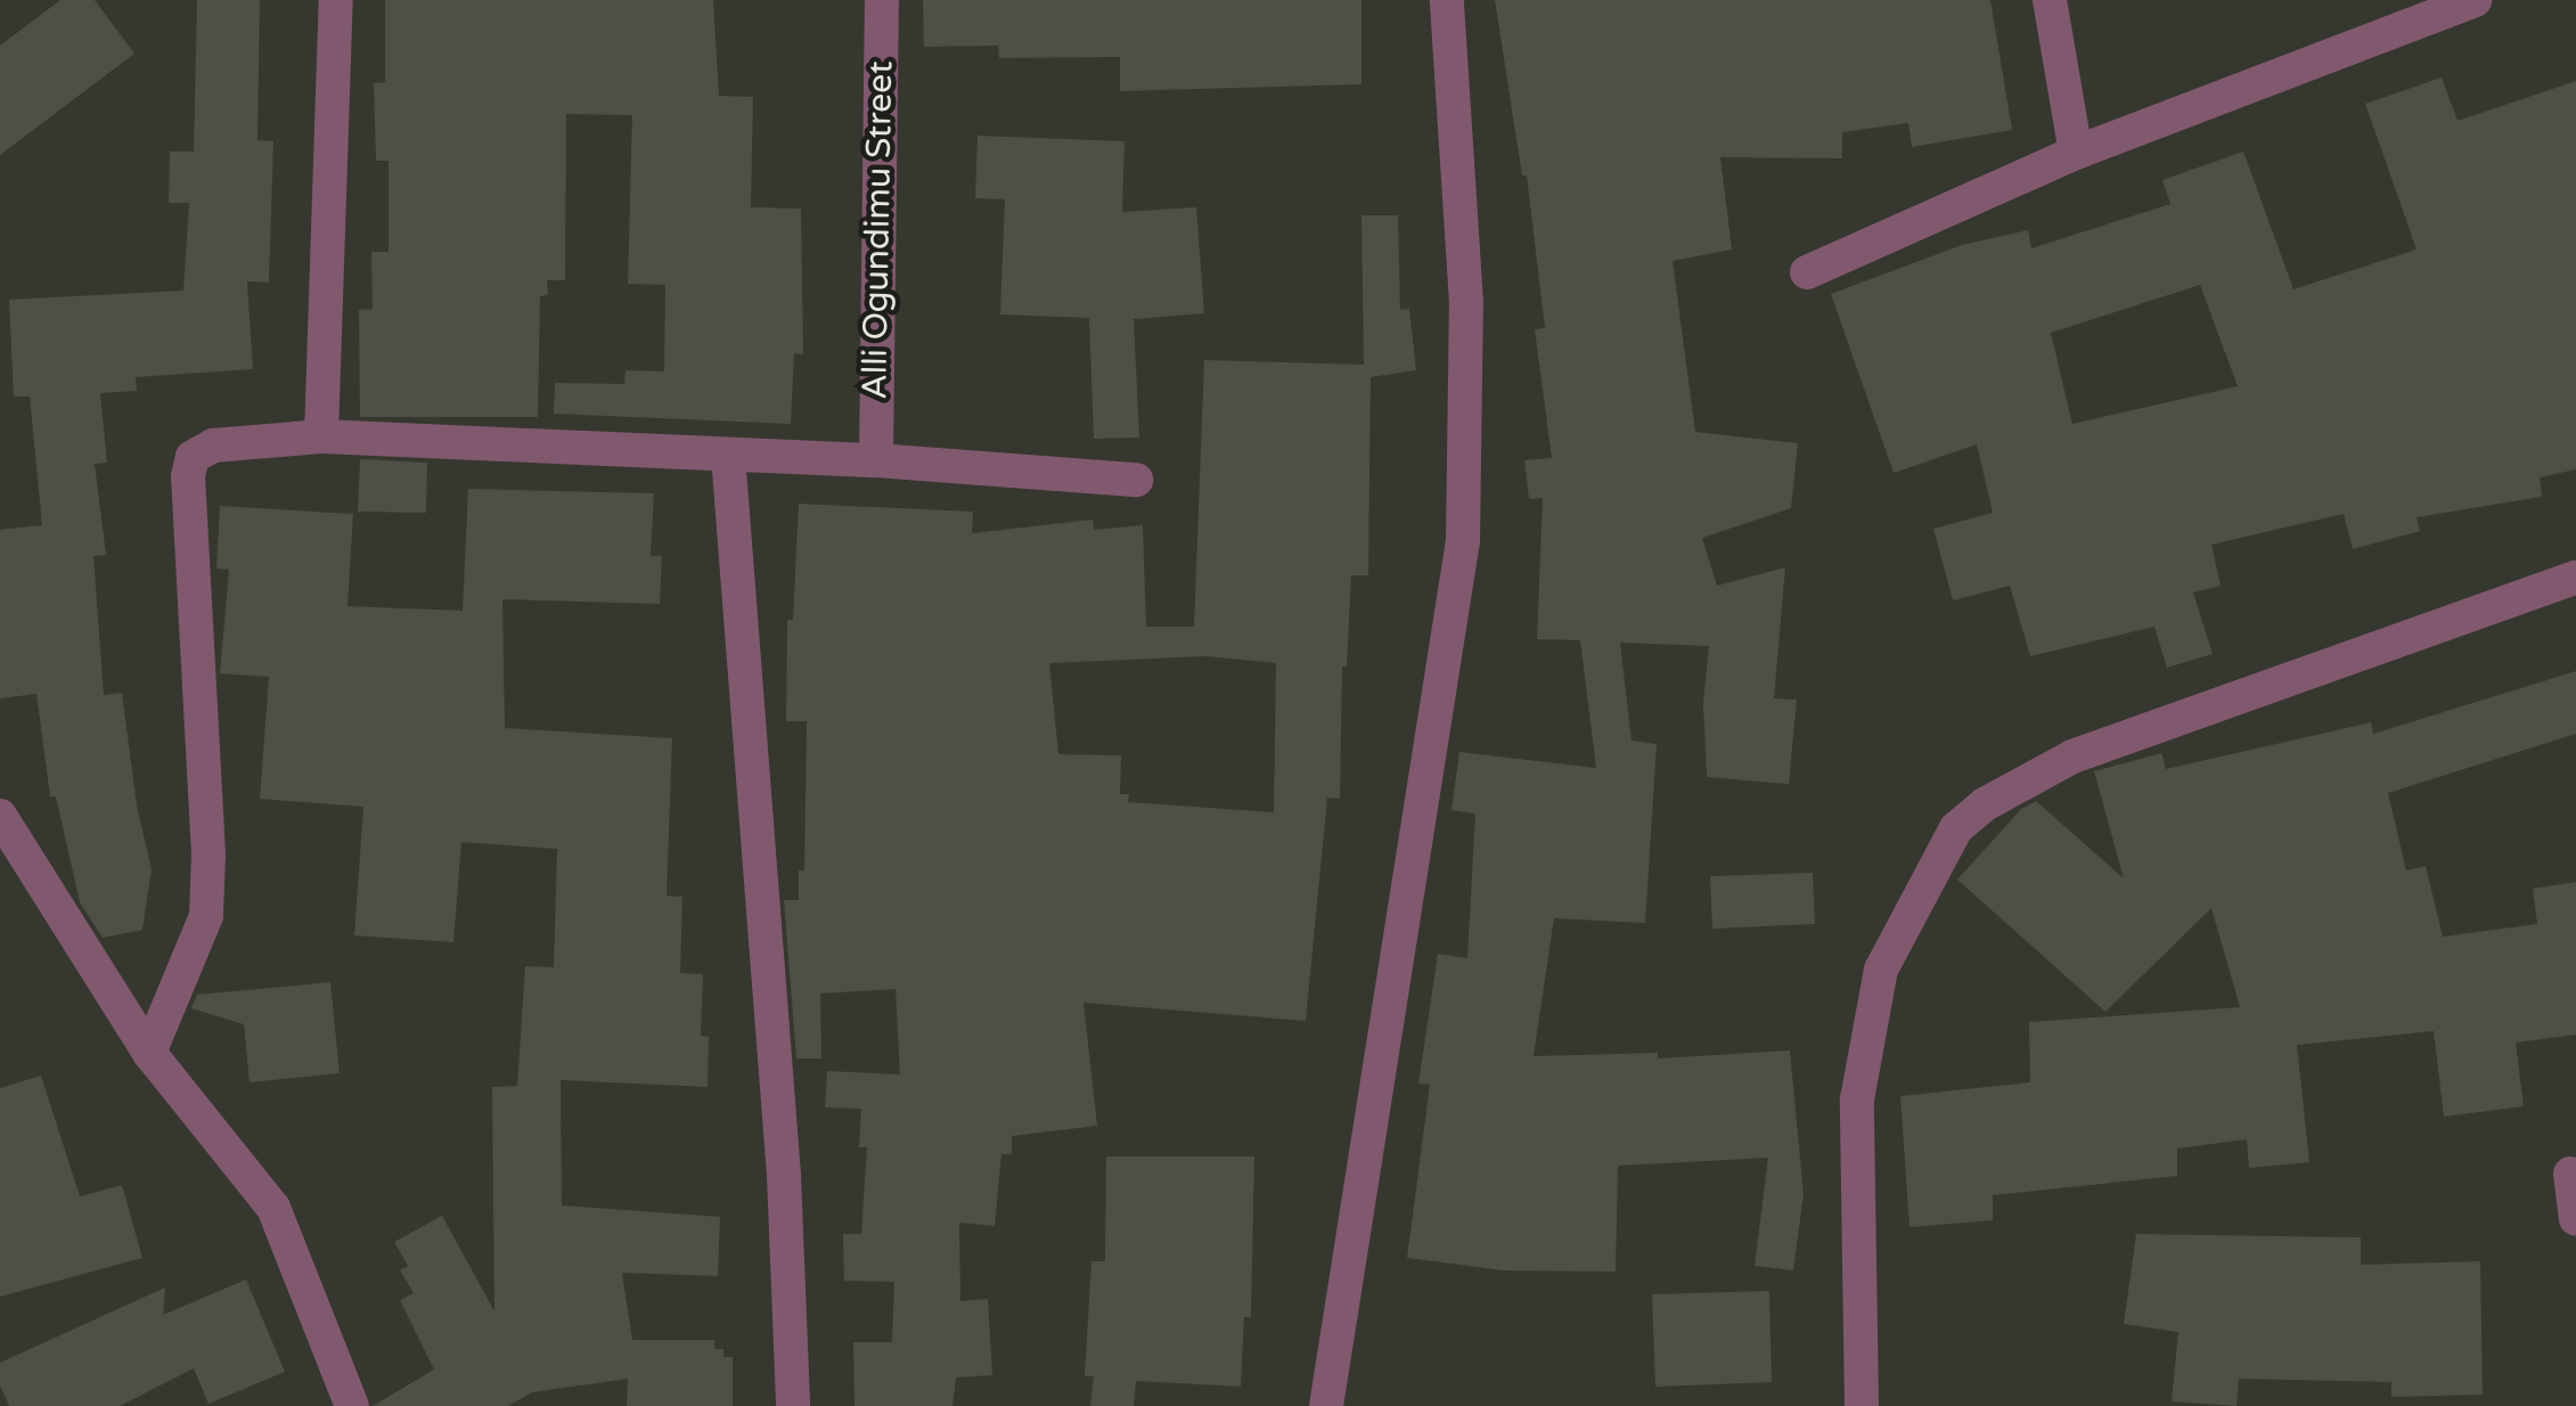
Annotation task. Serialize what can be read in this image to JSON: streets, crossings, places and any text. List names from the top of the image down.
{
  "streets": {
    "street": ["Alli Ogundimu Street"]
  }
}
